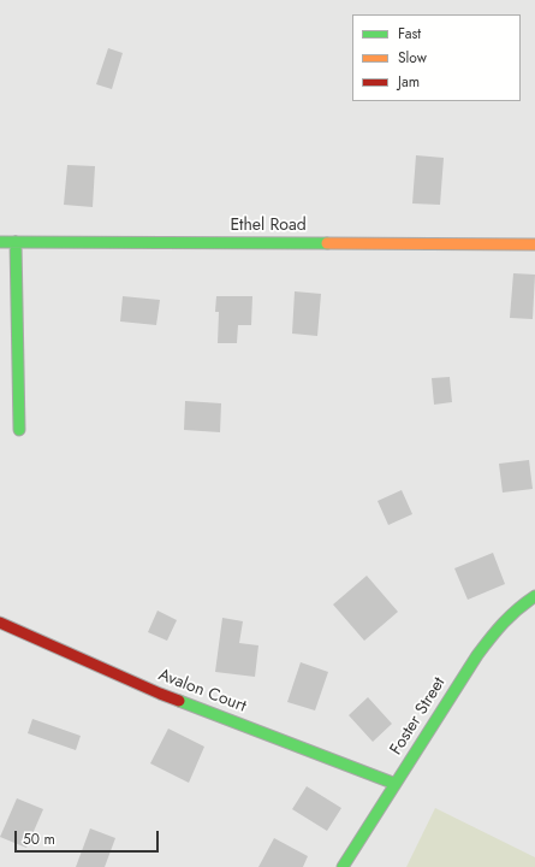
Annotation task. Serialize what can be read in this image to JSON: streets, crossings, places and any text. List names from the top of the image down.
{
  "streets": {
    "street": ["Ethel Road", "Avalon Court", "Foster Street"]
  },
  "crossings": [
    ["Avalon Court", "Foster Street"]
  ],
  "legend": ["Fast", "Slow", "Jam"],
  "scale_bar": "50 m"
}
